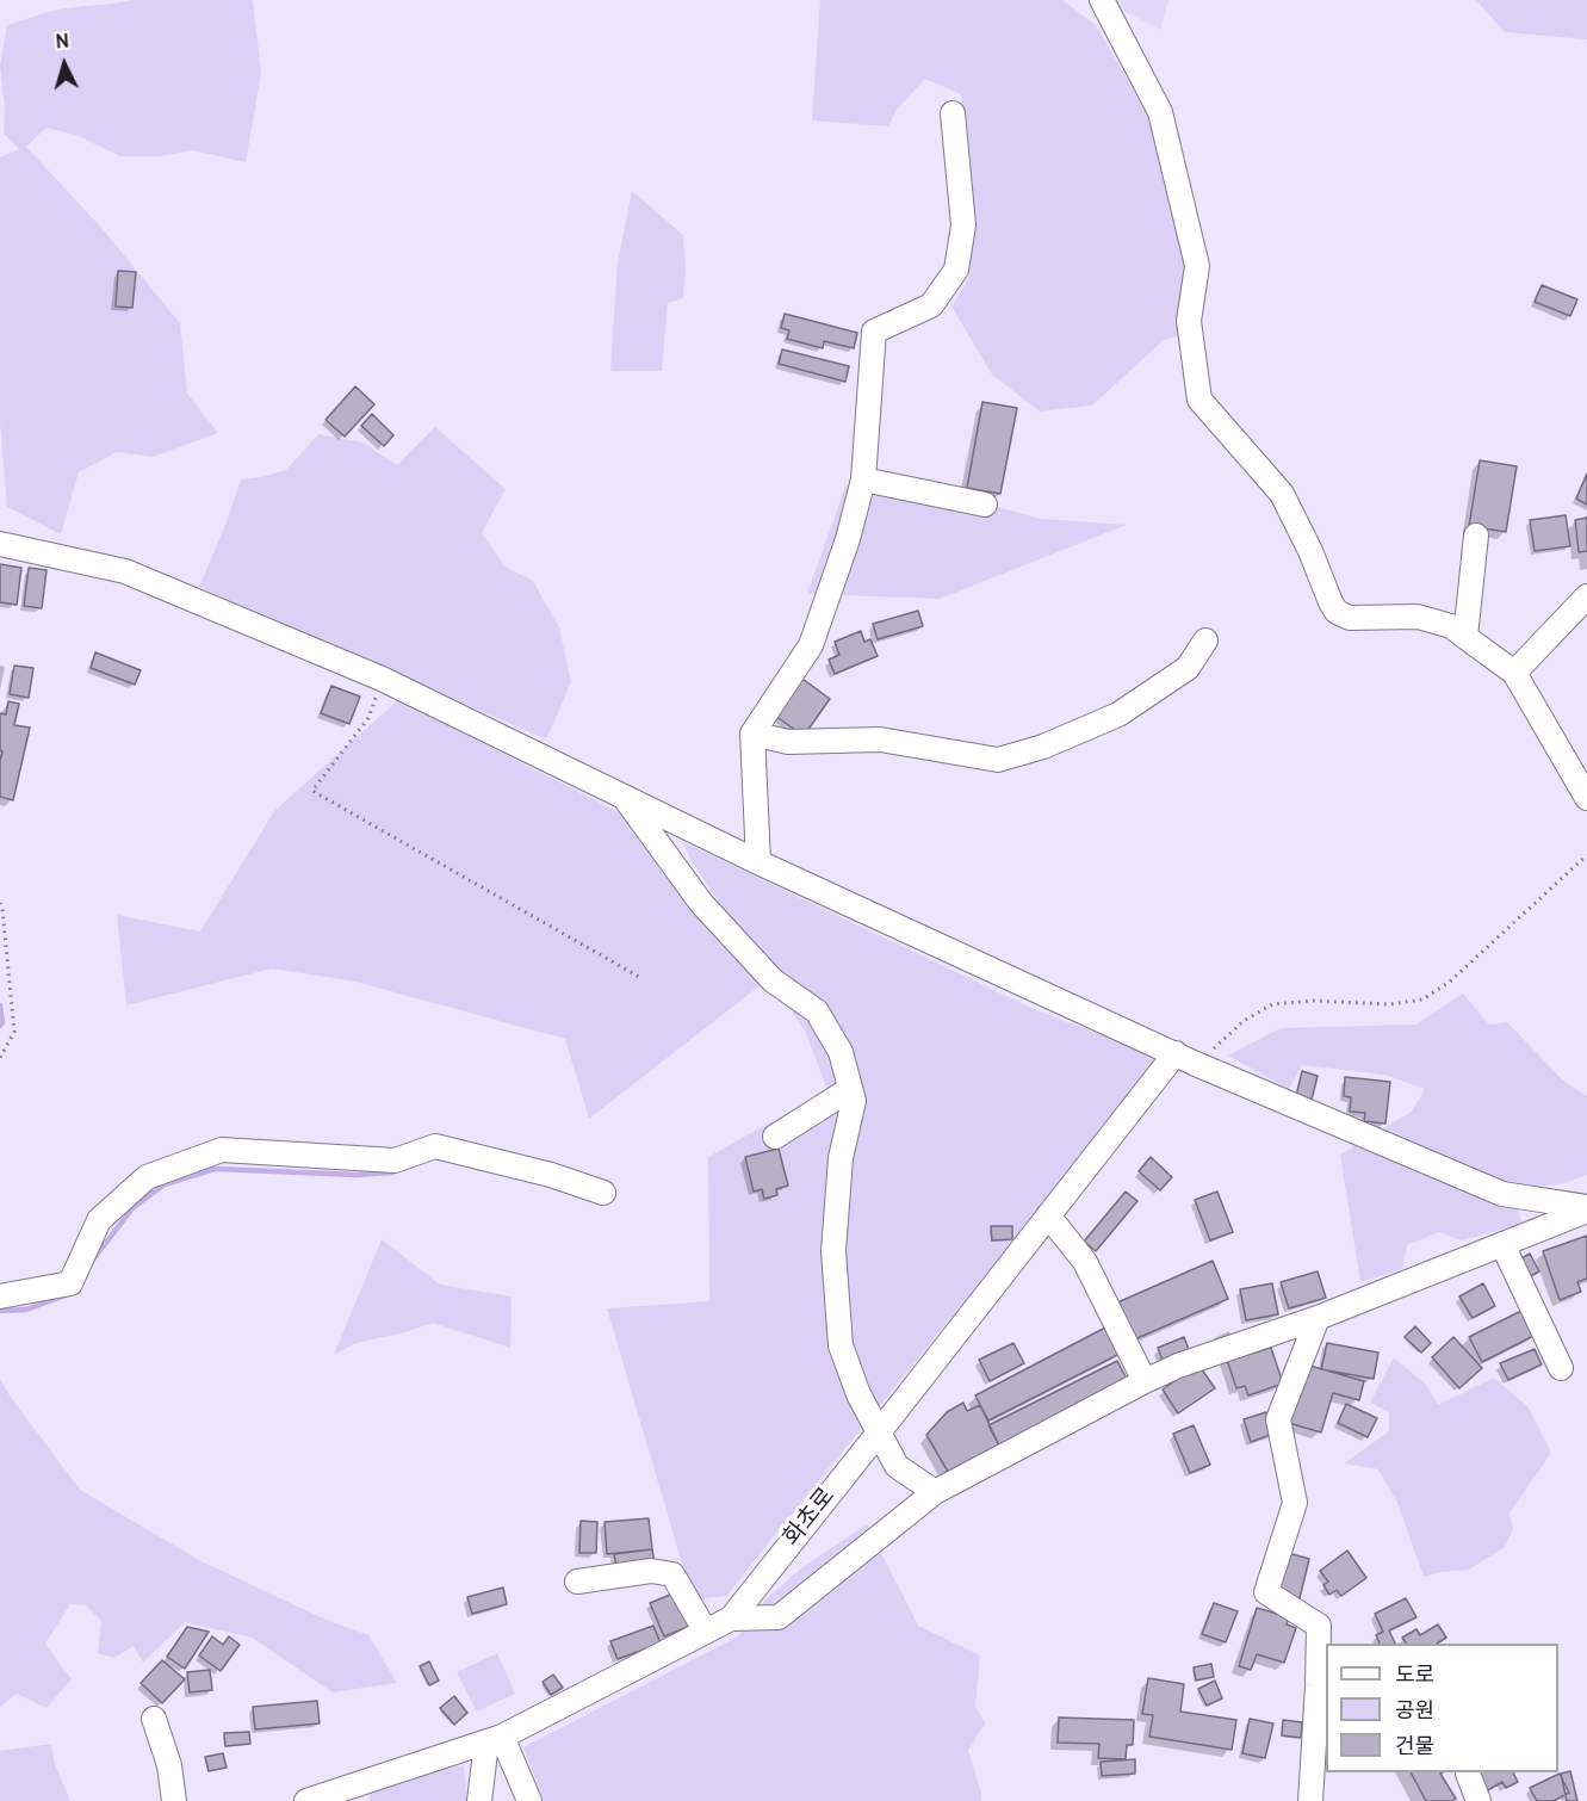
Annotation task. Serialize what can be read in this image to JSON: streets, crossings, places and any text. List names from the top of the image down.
{
  "streets": {
    "street": ["화초로"]
  },
  "legend": ["도로", "공원", "건물"],
  "north": "top"
}
